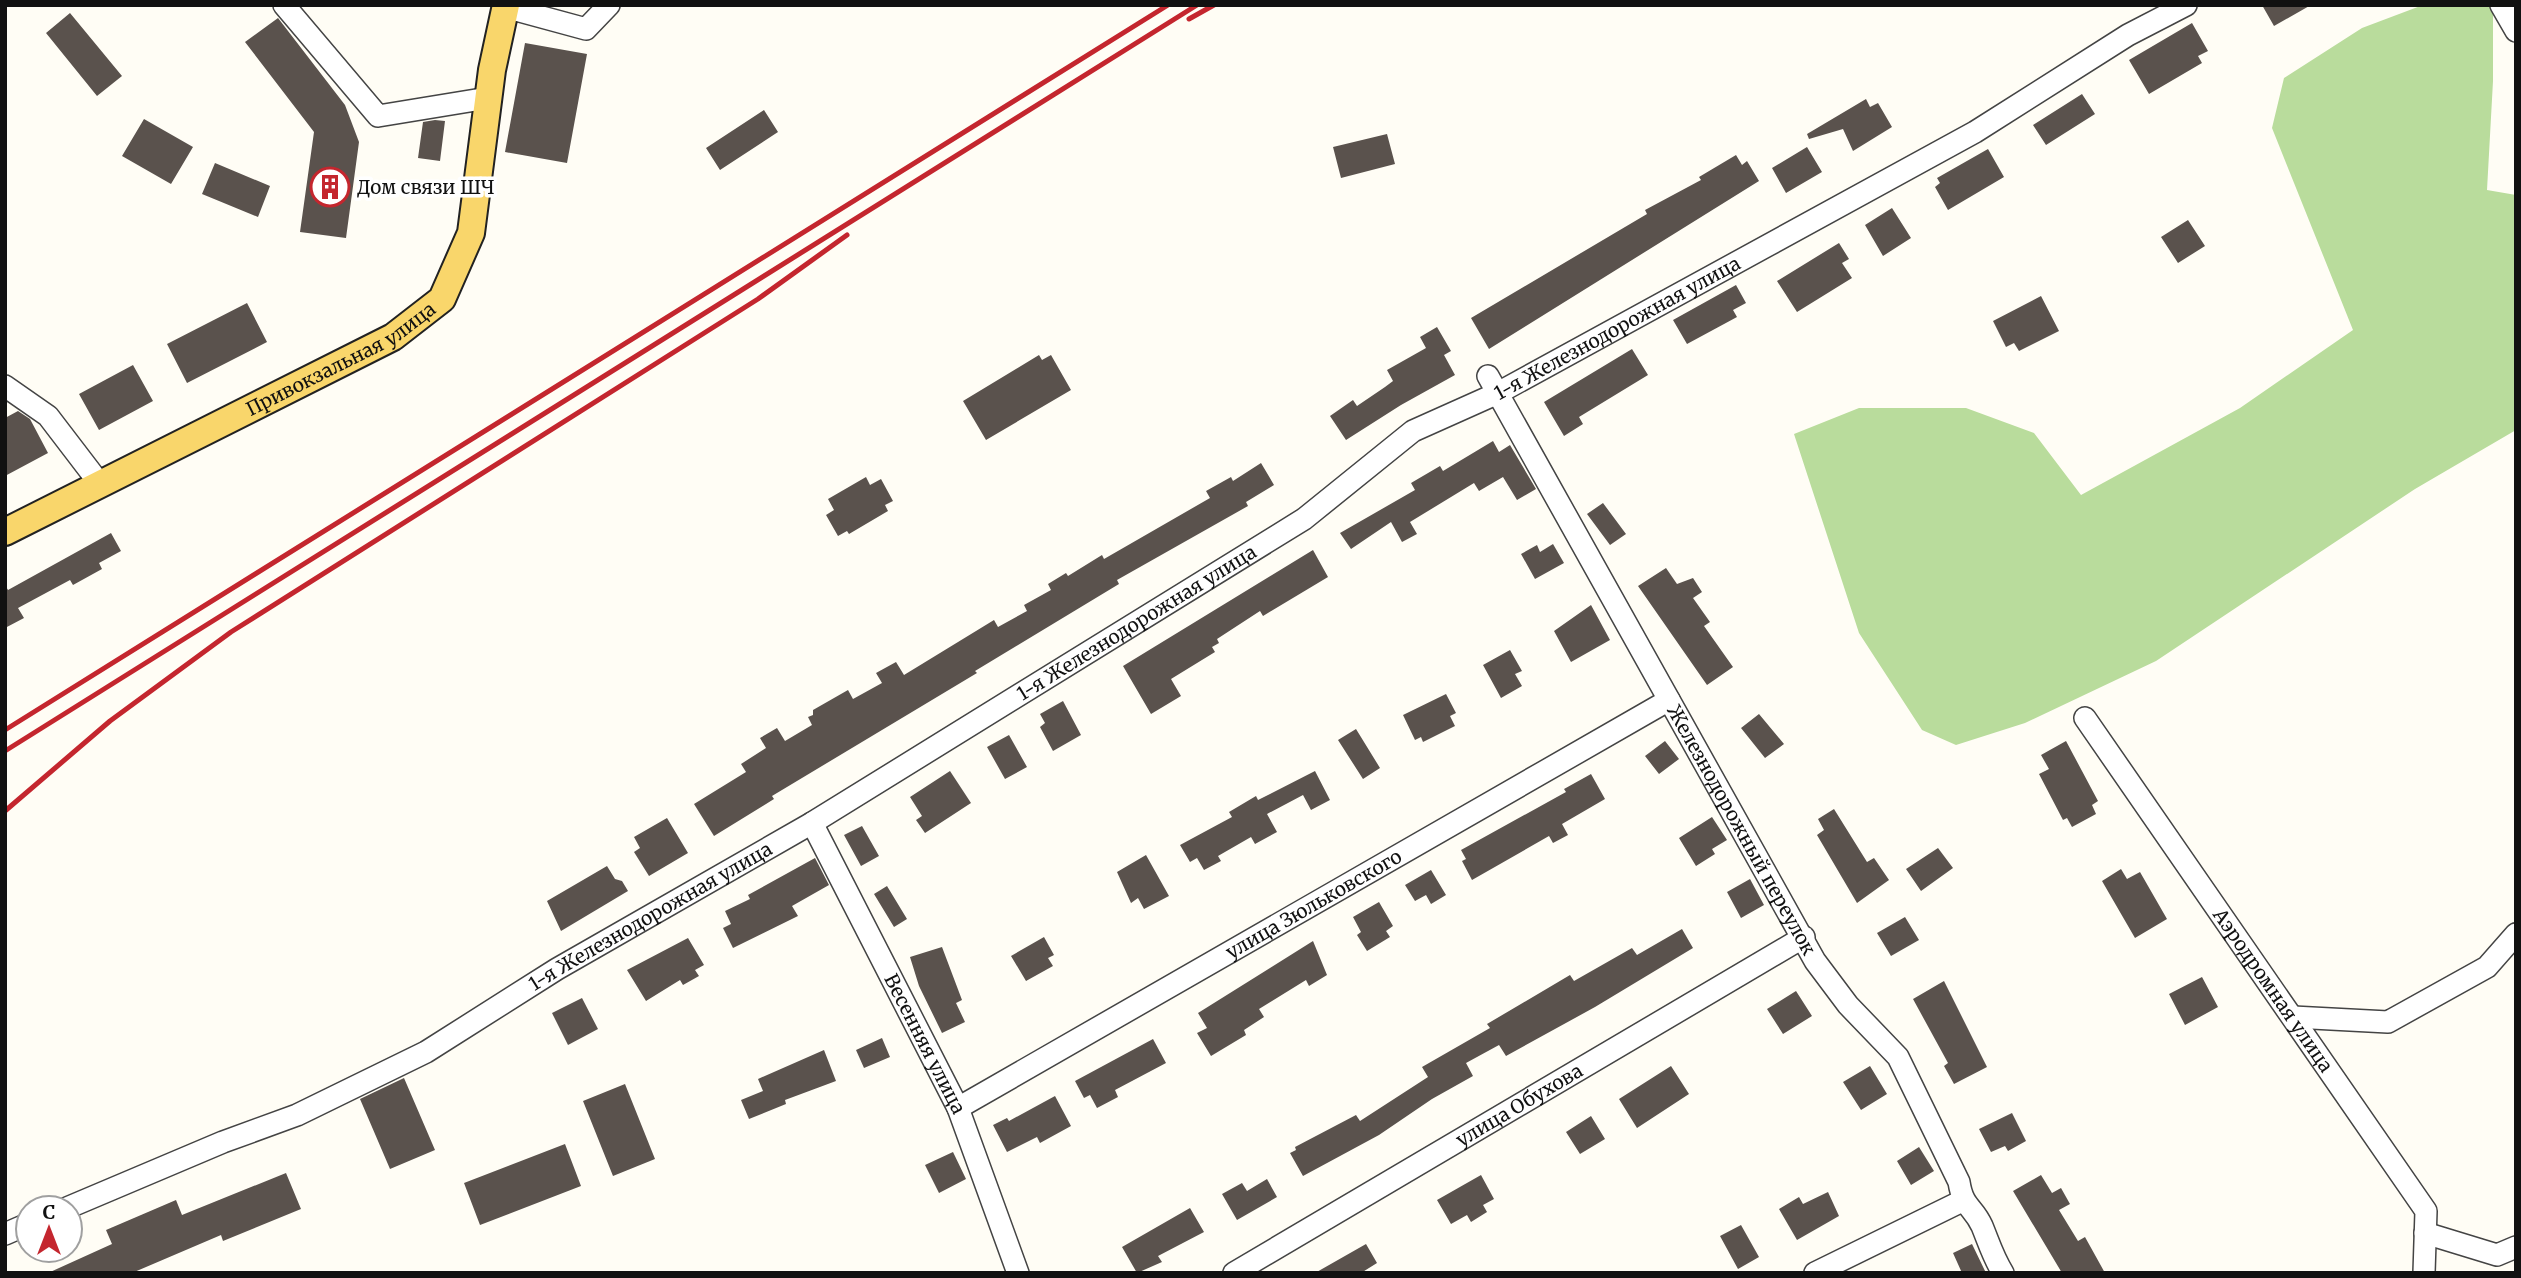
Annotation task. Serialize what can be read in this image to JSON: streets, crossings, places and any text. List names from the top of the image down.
{
  "streets": {
    "main road": ["Привокзальная улица"],
    "street": [
      "1-я Железнодорожная улица",
      "Железнодорожный переулок",
      "улица Зюльковского",
      "Аэродромная улица",
      "Весенняя улица",
      "улица Обухова"
    ]
  },
  "crossings": [
    ["1-я Железнодорожная улица", "Железнодорожный переулок"],
    ["1-я Железнодорожная улица", "Весенняя улица"],
    ["Железнодорожный переулок", "улица Зюльковского"],
    ["Железнодорожный переулок", "улица Обухова"],
    ["улица Зюльковского", "Весенняя улица"]
  ],
  "places": {
    "building": ["Дом связи ШЧ"]
  },
  "north": "top"
}
